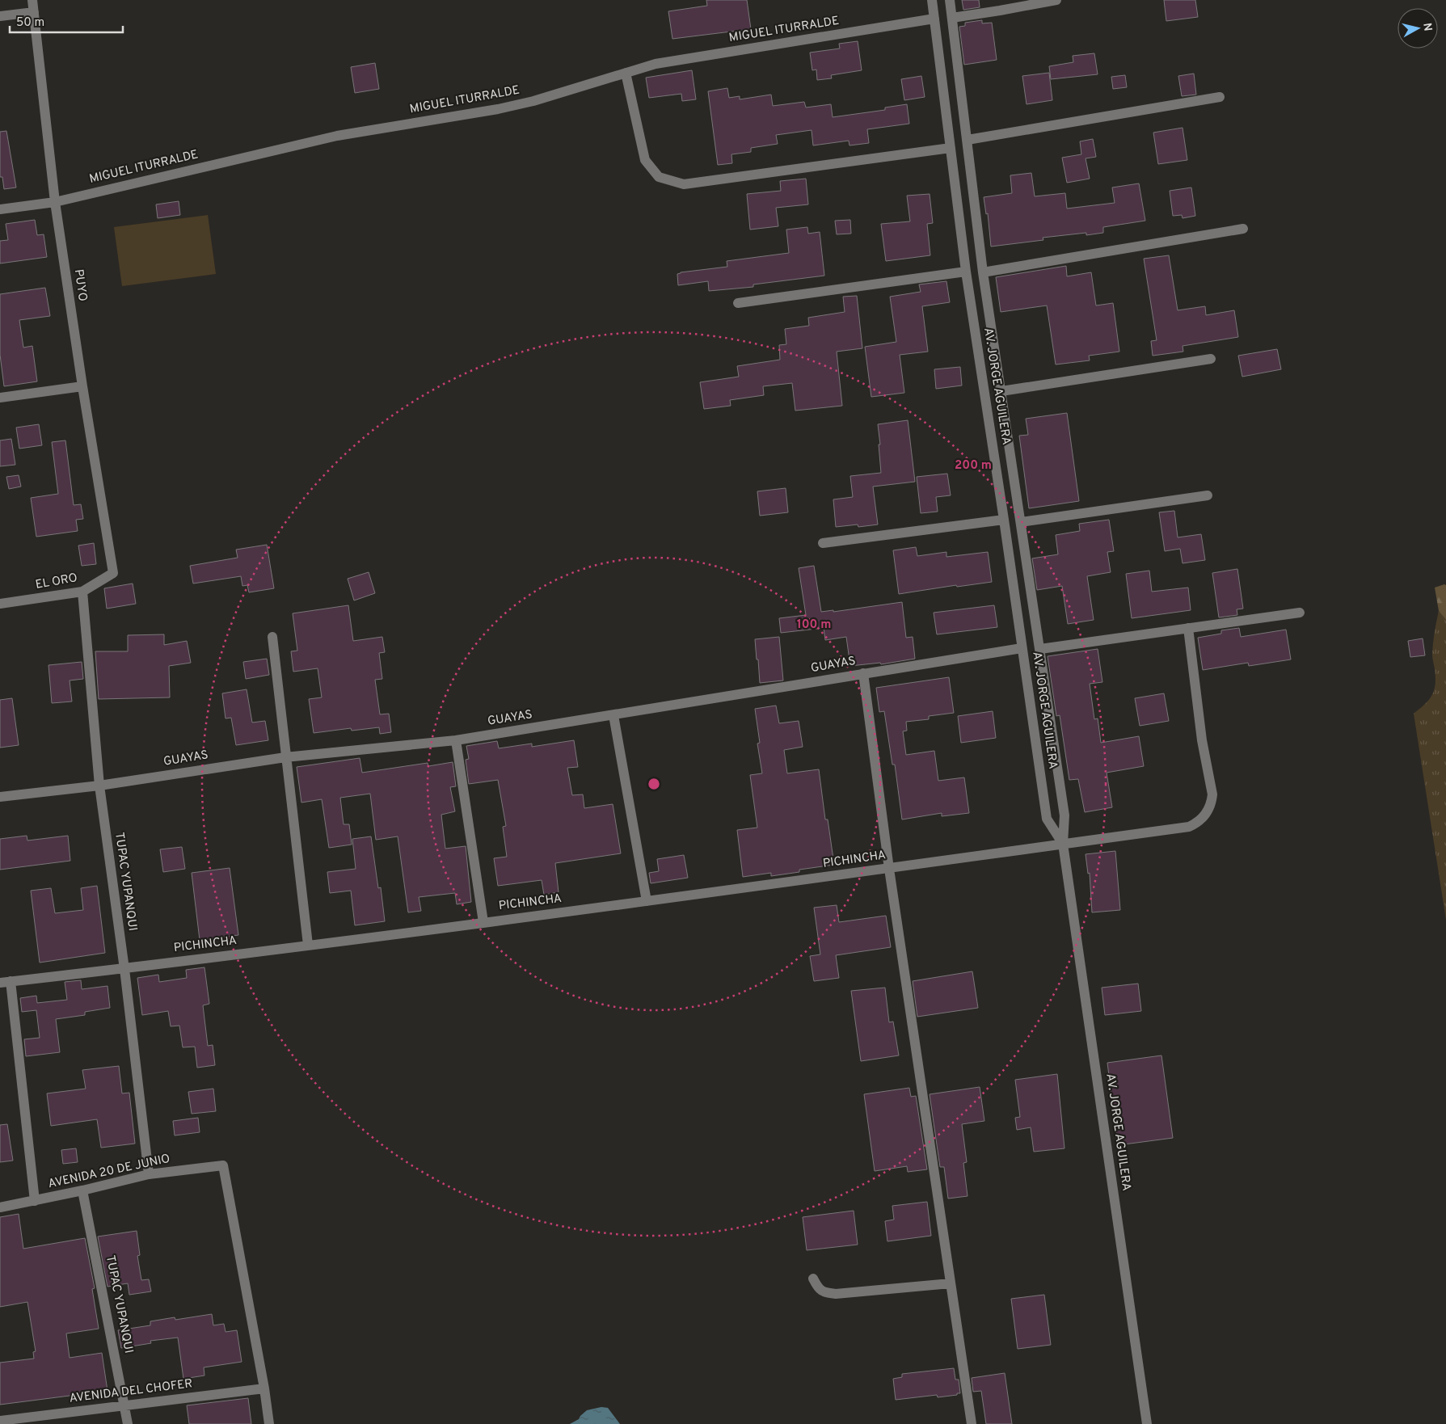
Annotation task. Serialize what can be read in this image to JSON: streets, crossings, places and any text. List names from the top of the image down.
{
  "streets": {
    "street": [
      "MIGUEL ITURRALDE",
      "PUYO",
      "AV. JORGE AGUILERA",
      "EL ORO",
      "GUAYAS",
      "PICHINCHA",
      "TUPAC YUPANQUI",
      "AVENIDA 20 DE JUNIO",
      "AVENIDA DEL CHOFER"
    ]
  },
  "crossings": [
    ["MIGUEL ITURRALDE", "PUYO"],
    ["MIGUEL ITURRALDE", "AV. JORGE AGUILERA"],
    ["PUYO", "EL ORO"],
    ["AV. JORGE AGUILERA", "GUAYAS"],
    ["AV. JORGE AGUILERA", "PICHINCHA"],
    ["EL ORO", "TUPAC YUPANQUI"],
    ["GUAYAS", "TUPAC YUPANQUI"],
    ["PICHINCHA", "TUPAC YUPANQUI"],
    ["TUPAC YUPANQUI", "AVENIDA 20 DE JUNIO"],
    ["TUPAC YUPANQUI", "AVENIDA DEL CHOFER"],
    ["AVENIDA 20 DE JUNIO", "AVENIDA DEL CHOFER"]
  ],
  "scale_bar": "50 m",
  "north": "right",
  "rings": ["200 m", "100 m"]
}
